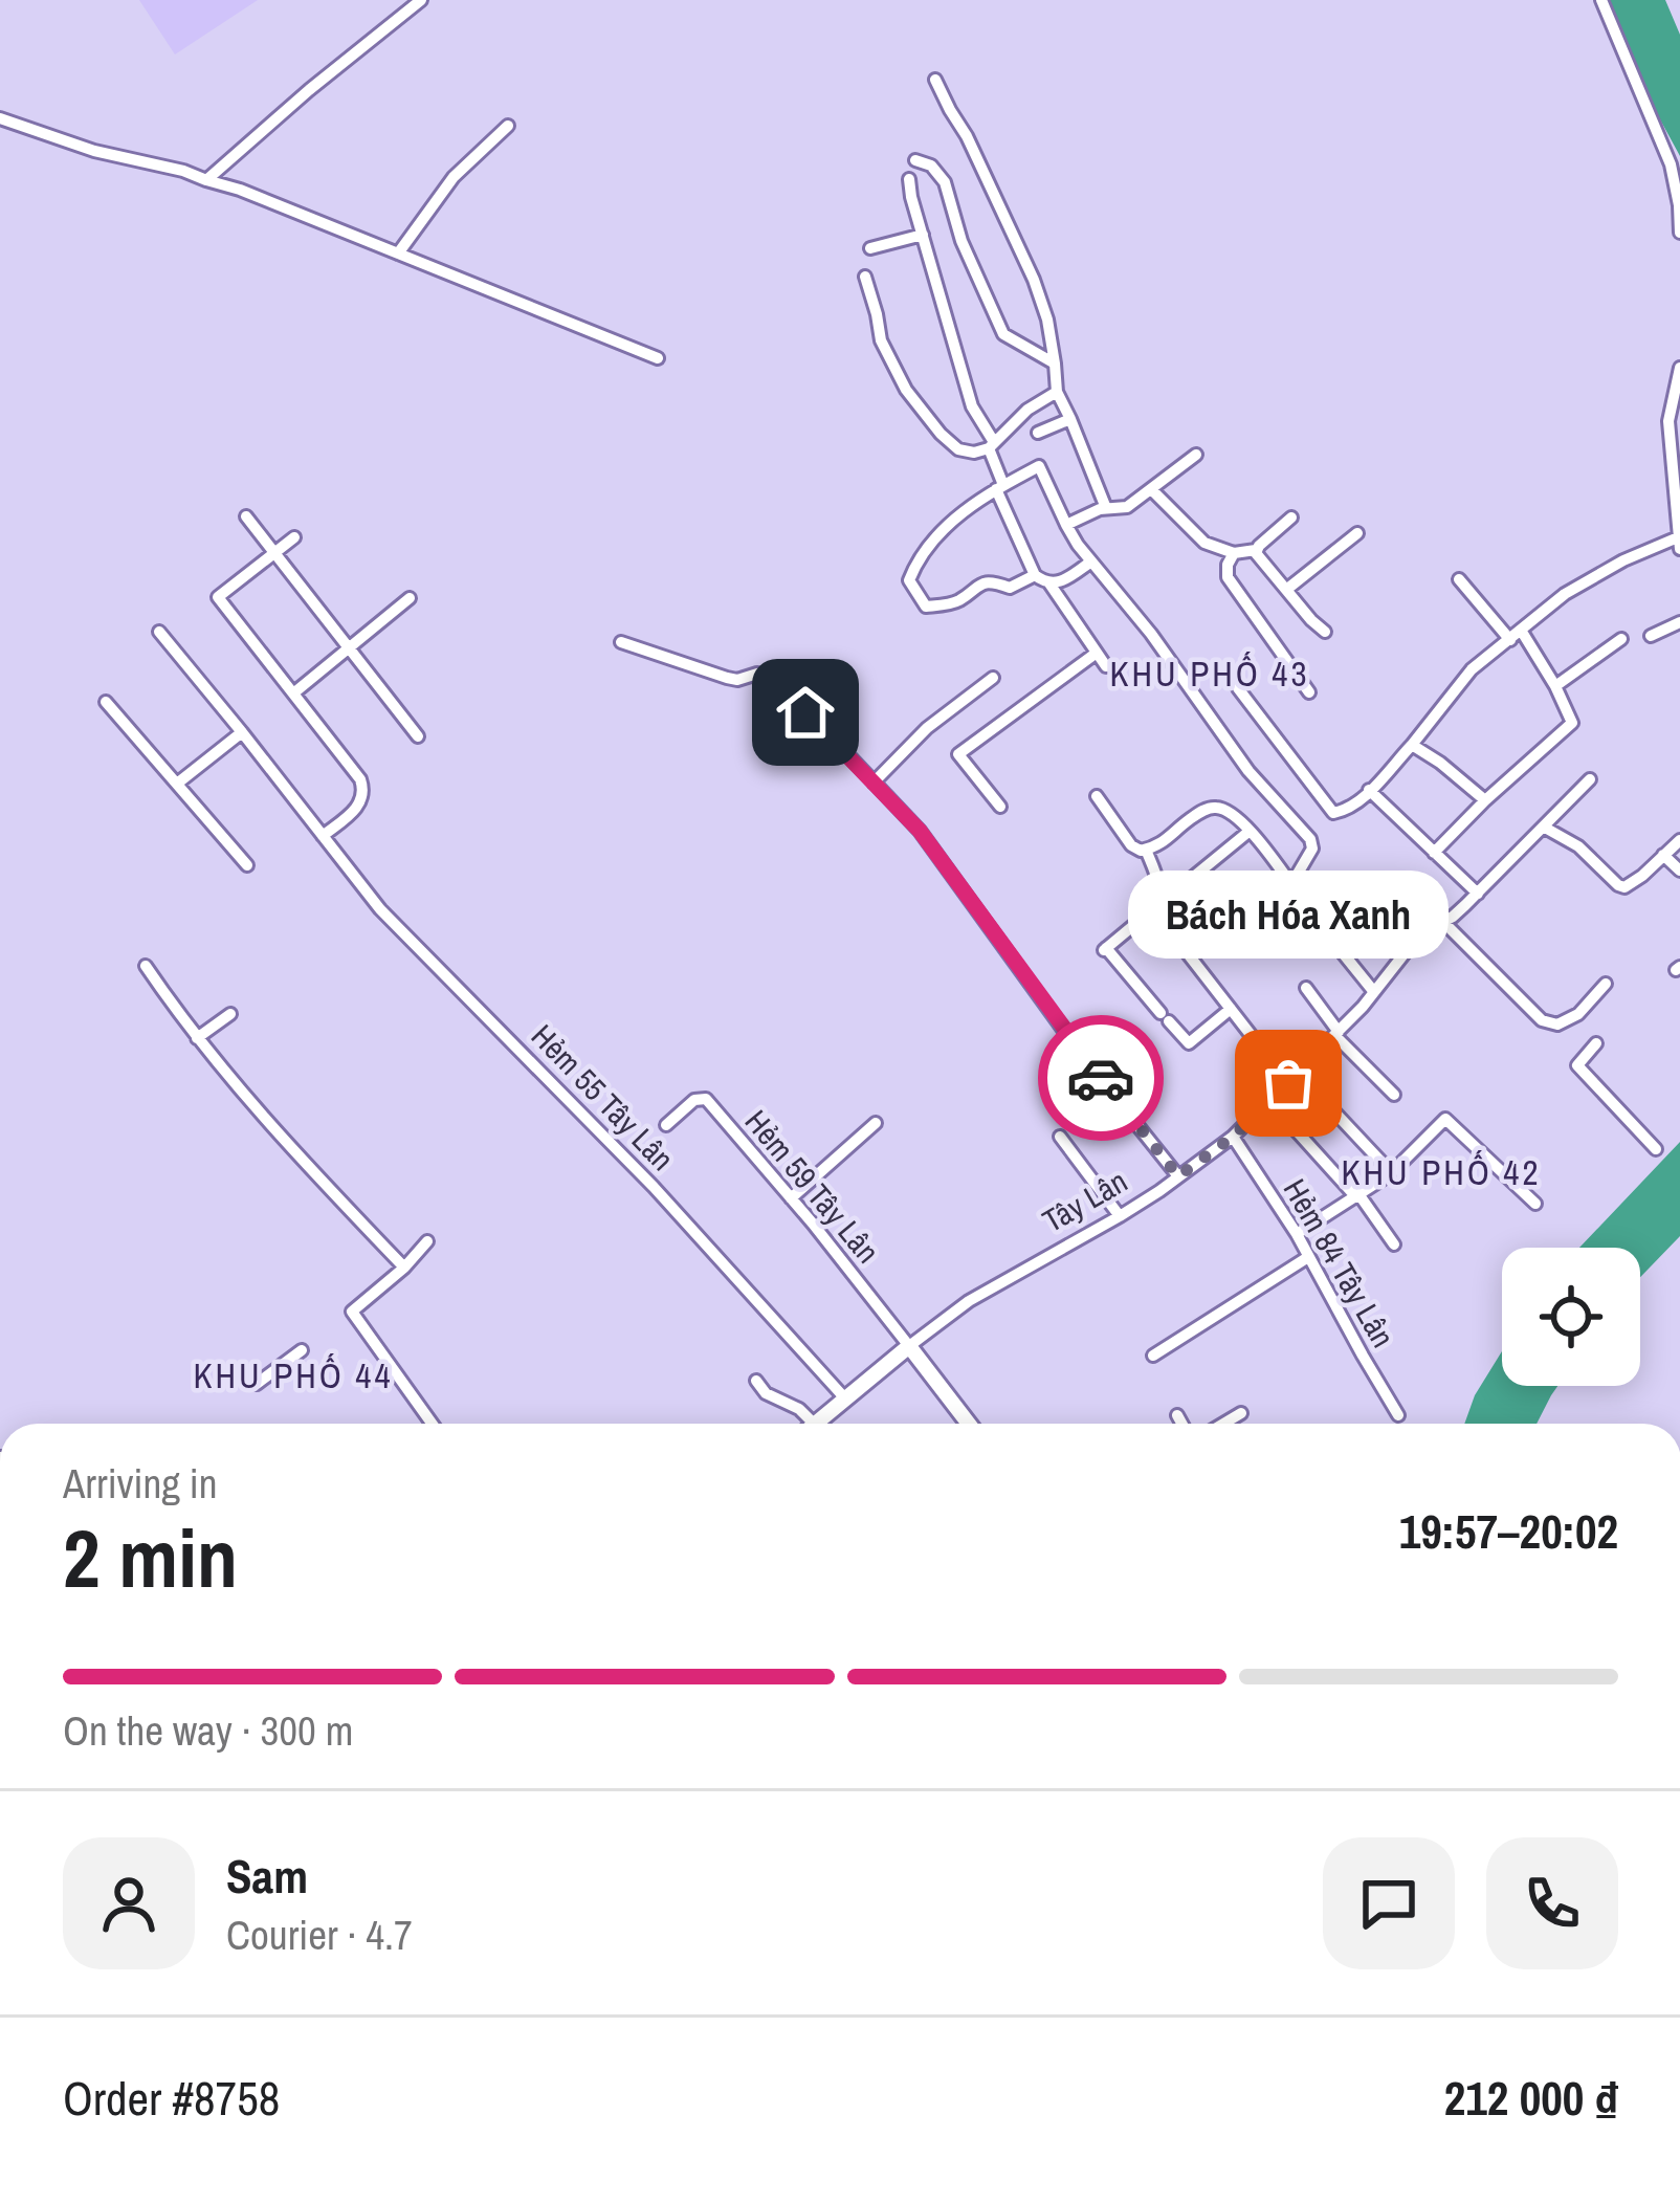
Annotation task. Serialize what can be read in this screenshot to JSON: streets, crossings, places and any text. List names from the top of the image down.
{
  "streets": {
    "street": [
      "Hẻm 55 Tây Lân",
      "Hẻm 59 Tây Lân",
      "Tây Lân",
      "Hẻm 84 Tây Lân"
    ]
  },
  "crossings": [
    ["Hẻm 55 Tây Lân", "Tây Lân"],
    ["Hẻm 59 Tây Lân", "Tây Lân"],
    ["Tây Lân", "Hẻm 84 Tây Lân"]
  ],
  "districts": ["KHU PHỐ 43", "KHU PHỐ 42", "KHU PHỐ 44"],
  "places": ["Bách Hóa Xanh"],
  "page": {
    "bubble": "Bách Hóa Xanh",
    "heading": ["2 min", "Arriving in", "19:57–20:02"],
    "panel": [
      "Sam",
      "Courier · 4.7",
      "Order #8758",
      "212 000 ₫"
    ],
    "bar": "On the way · 300 m"
  }
}
